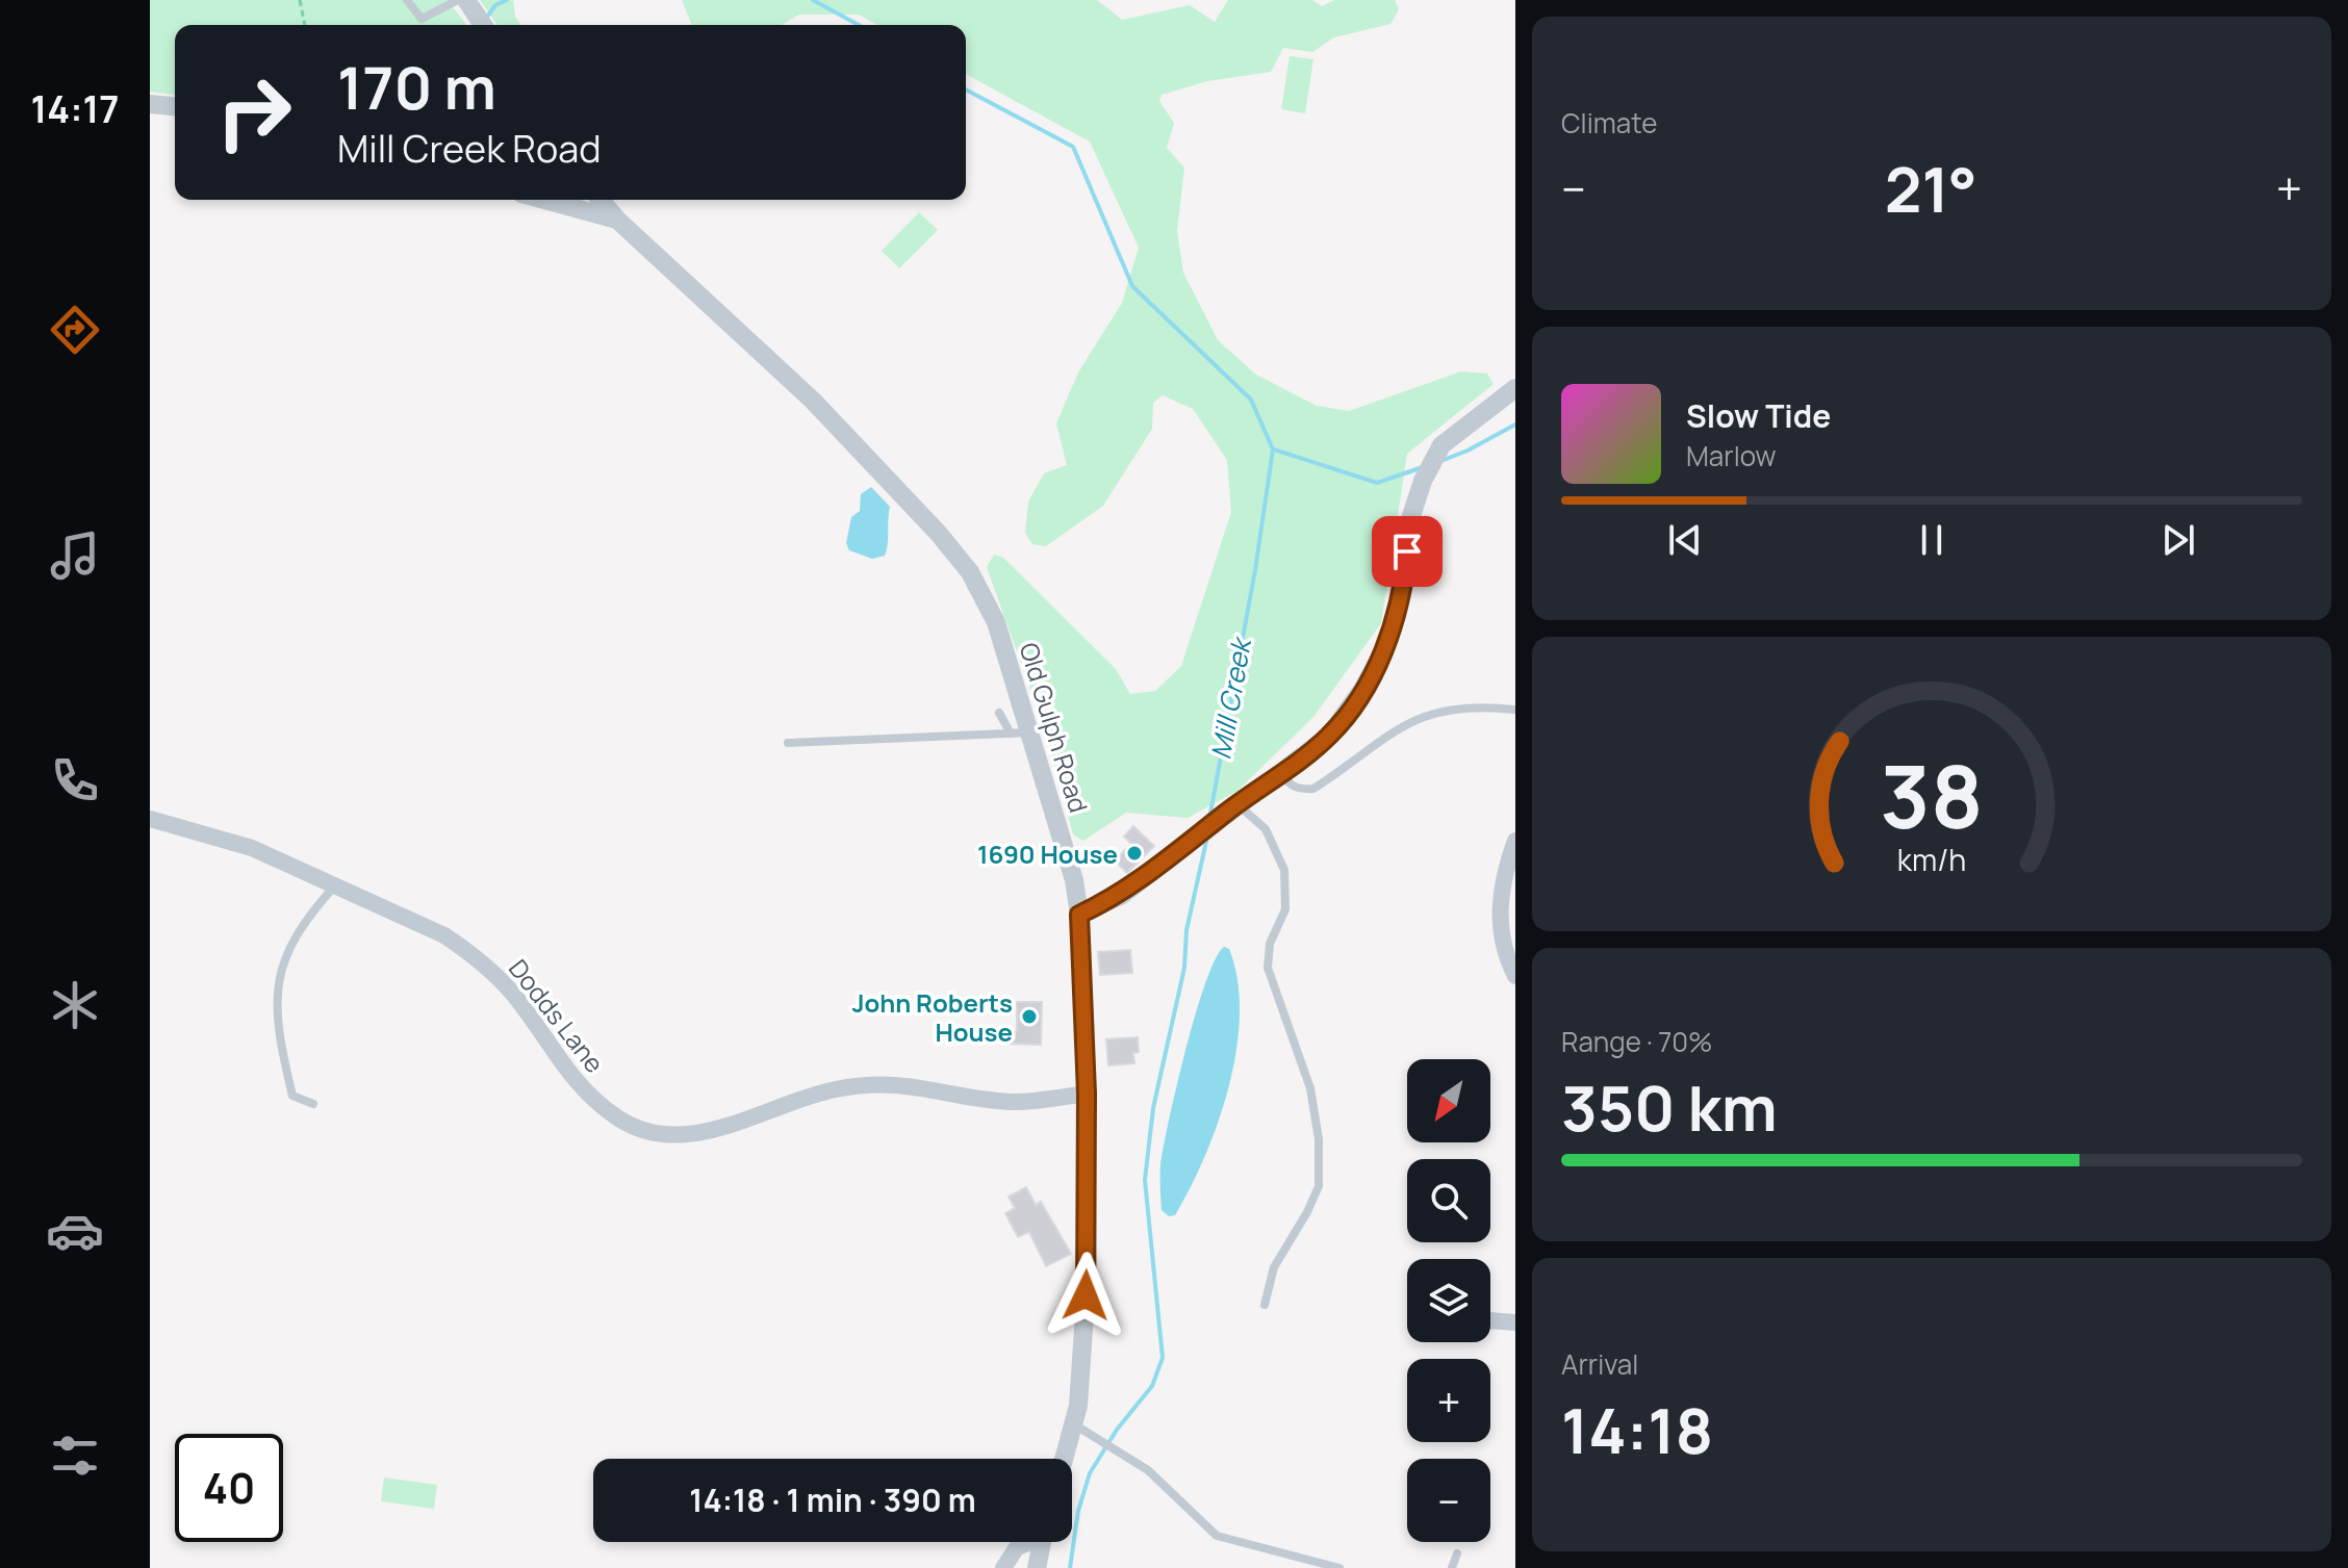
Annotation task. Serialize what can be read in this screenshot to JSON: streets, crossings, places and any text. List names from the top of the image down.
{
  "streets": {
    "street": ["Old Gulph Road", "Dodds Lane"]
  },
  "crossings": [
    ["Old Gulph Road", "Dodds Lane"]
  ],
  "water": ["Mill Creek"],
  "places": ["1690 House", "John Roberts House"],
  "north": "bottom left",
  "page": {
    "tabs": "14:17",
    "tile": [
      "Climate",
      ["Range · 70%", "350 km"],
      ["Arrival", "14:18"]
    ],
    "turn": ["170 m", "Mill Creek Road"],
    "heat": ["−", "21°", "+"],
    "song": ["Slow Tide", "Marlow"],
    "map_buttons": ["+", "−"],
    "limit": "40",
    "trip": "14:18 · 1 min · 390 m",
    "gauge": ["38", "km/h"]
  }
}
